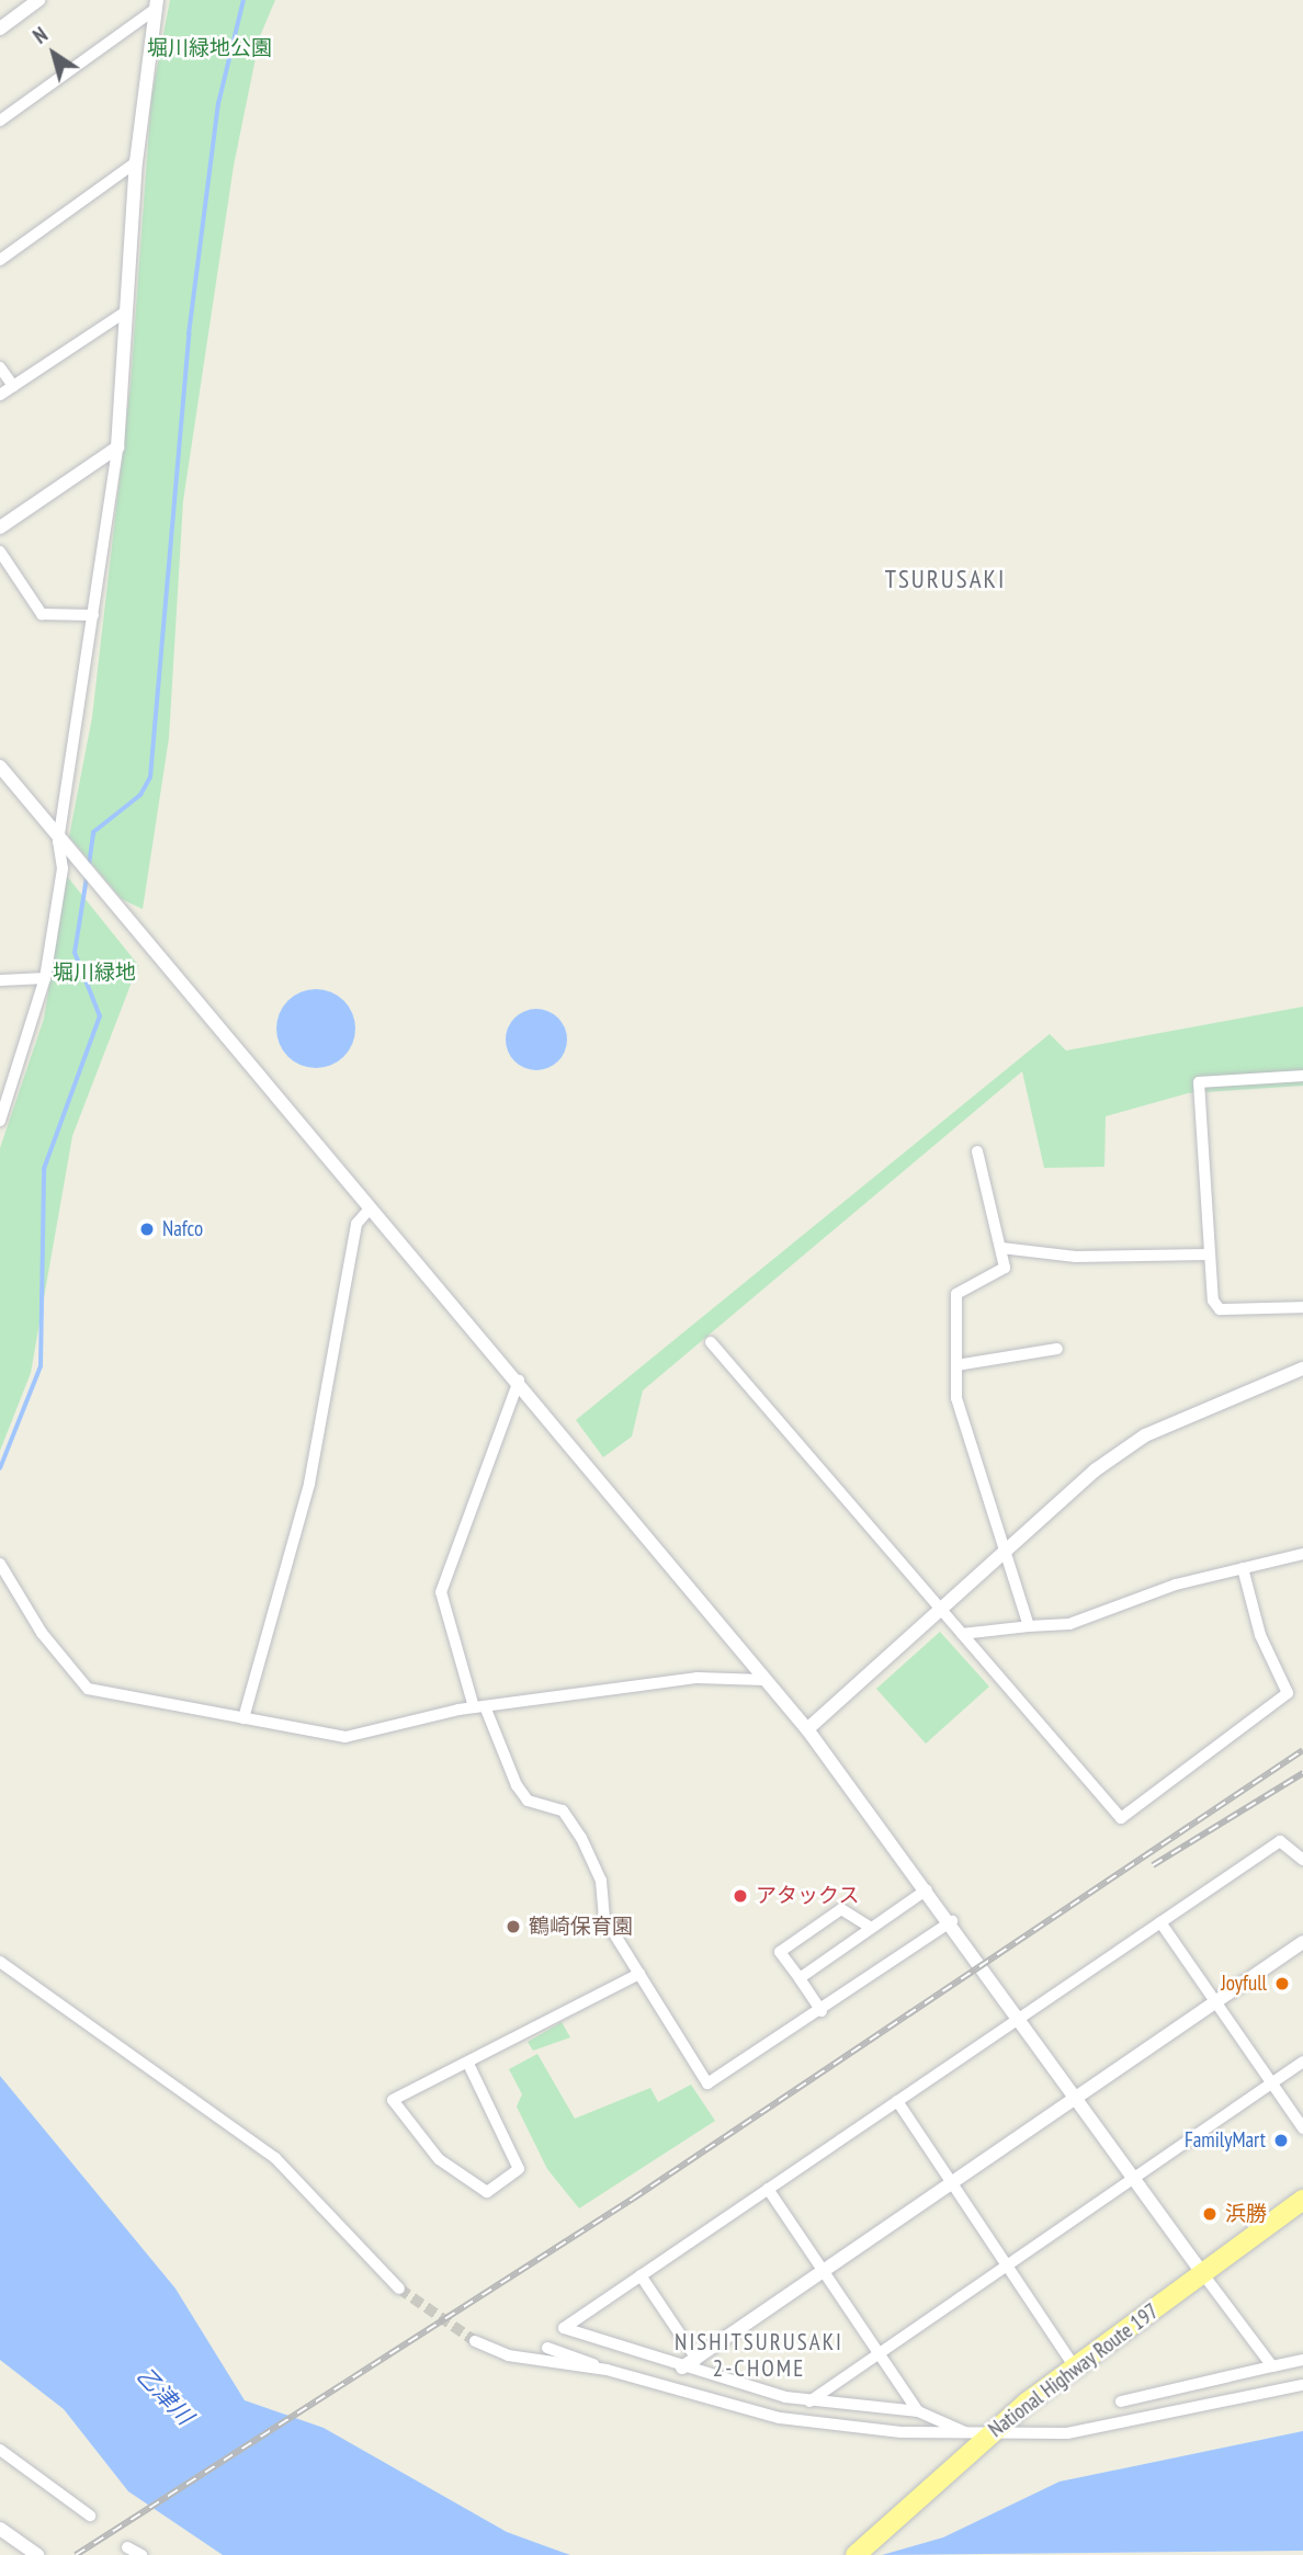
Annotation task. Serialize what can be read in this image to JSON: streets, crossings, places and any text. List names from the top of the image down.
{
  "streets": {
    "highway": ["National Highway Route 197"]
  },
  "districts": ["TSURUSAKI", "NISHITSURUSAKI 2-CHOME"],
  "water": ["乙津川"],
  "parks": ["堀川緑地公園", "堀川緑地"],
  "places": [
    "Nafco",
    "アタックス",
    "鶴崎保育園",
    "Joyfull",
    "FamilyMart",
    "浜勝"
  ],
  "north": "top left"
}
